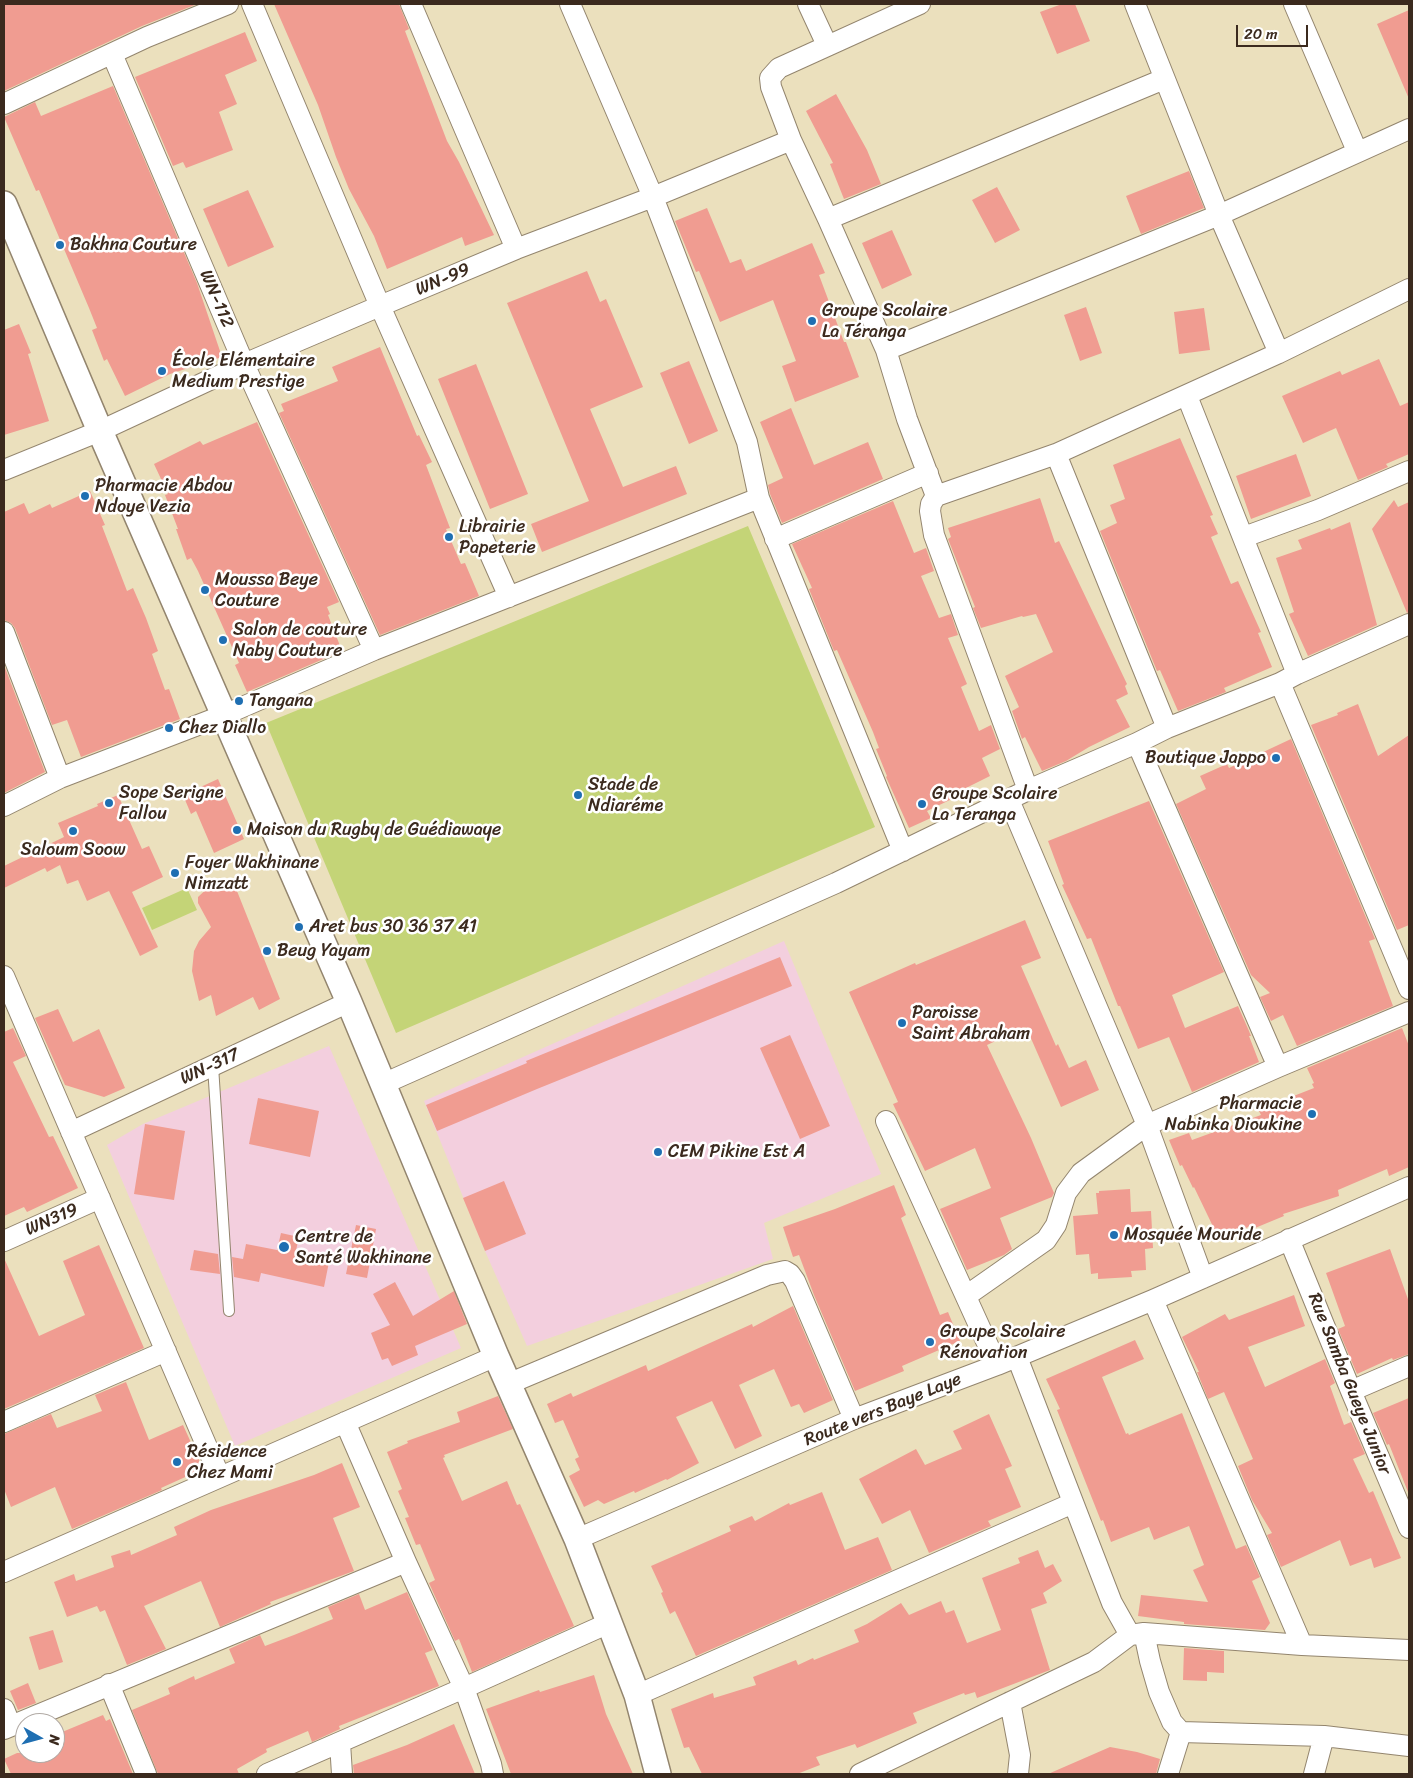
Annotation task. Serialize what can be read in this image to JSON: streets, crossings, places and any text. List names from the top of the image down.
{
  "streets": {
    "street": [
      "WN-99",
      "WN-112",
      "WN-317",
      "WN319",
      "Rue Samba Gueye Junior",
      "Route vers Baye Laye"
    ]
  },
  "crossings": [
    ["WN-99", "WN-112"],
    ["Rue Samba Gueye Junior", "Route vers Baye Laye"]
  ],
  "places": [
    "Bakhna Couture",
    "Groupe Scolaire La Téranga",
    "École Elémentaire Medium Prestige",
    "Pharmacie Abdou Ndoye Vezia",
    "Librairie Papeterie",
    "Moussa Beye Couture",
    "Salon de couture Naby Couture",
    "Tangana",
    "Chez Diallo",
    "Boutique Jappo",
    "Stade de Ndiaréme",
    "Sope Serigne Fallou",
    "Groupe Scolaire La Teranga",
    "Maison du Rugby de Guédiawaye",
    "Saloum Soow",
    "Foyer Wakhinane Nimzatt",
    "Aret bus 30 36 37 41",
    "Beug Yayam",
    "Paroisse Saint Abraham",
    "Pharmacie Nabinka Dioukine",
    "CEM Pikine Est A",
    "Mosquée Mouride",
    "Centre de Santé Wakhinane",
    "Groupe Scolaire Rénovation",
    "Résidence Chez Mami"
  ],
  "scale_bar": "20 m",
  "north": "right"
}
